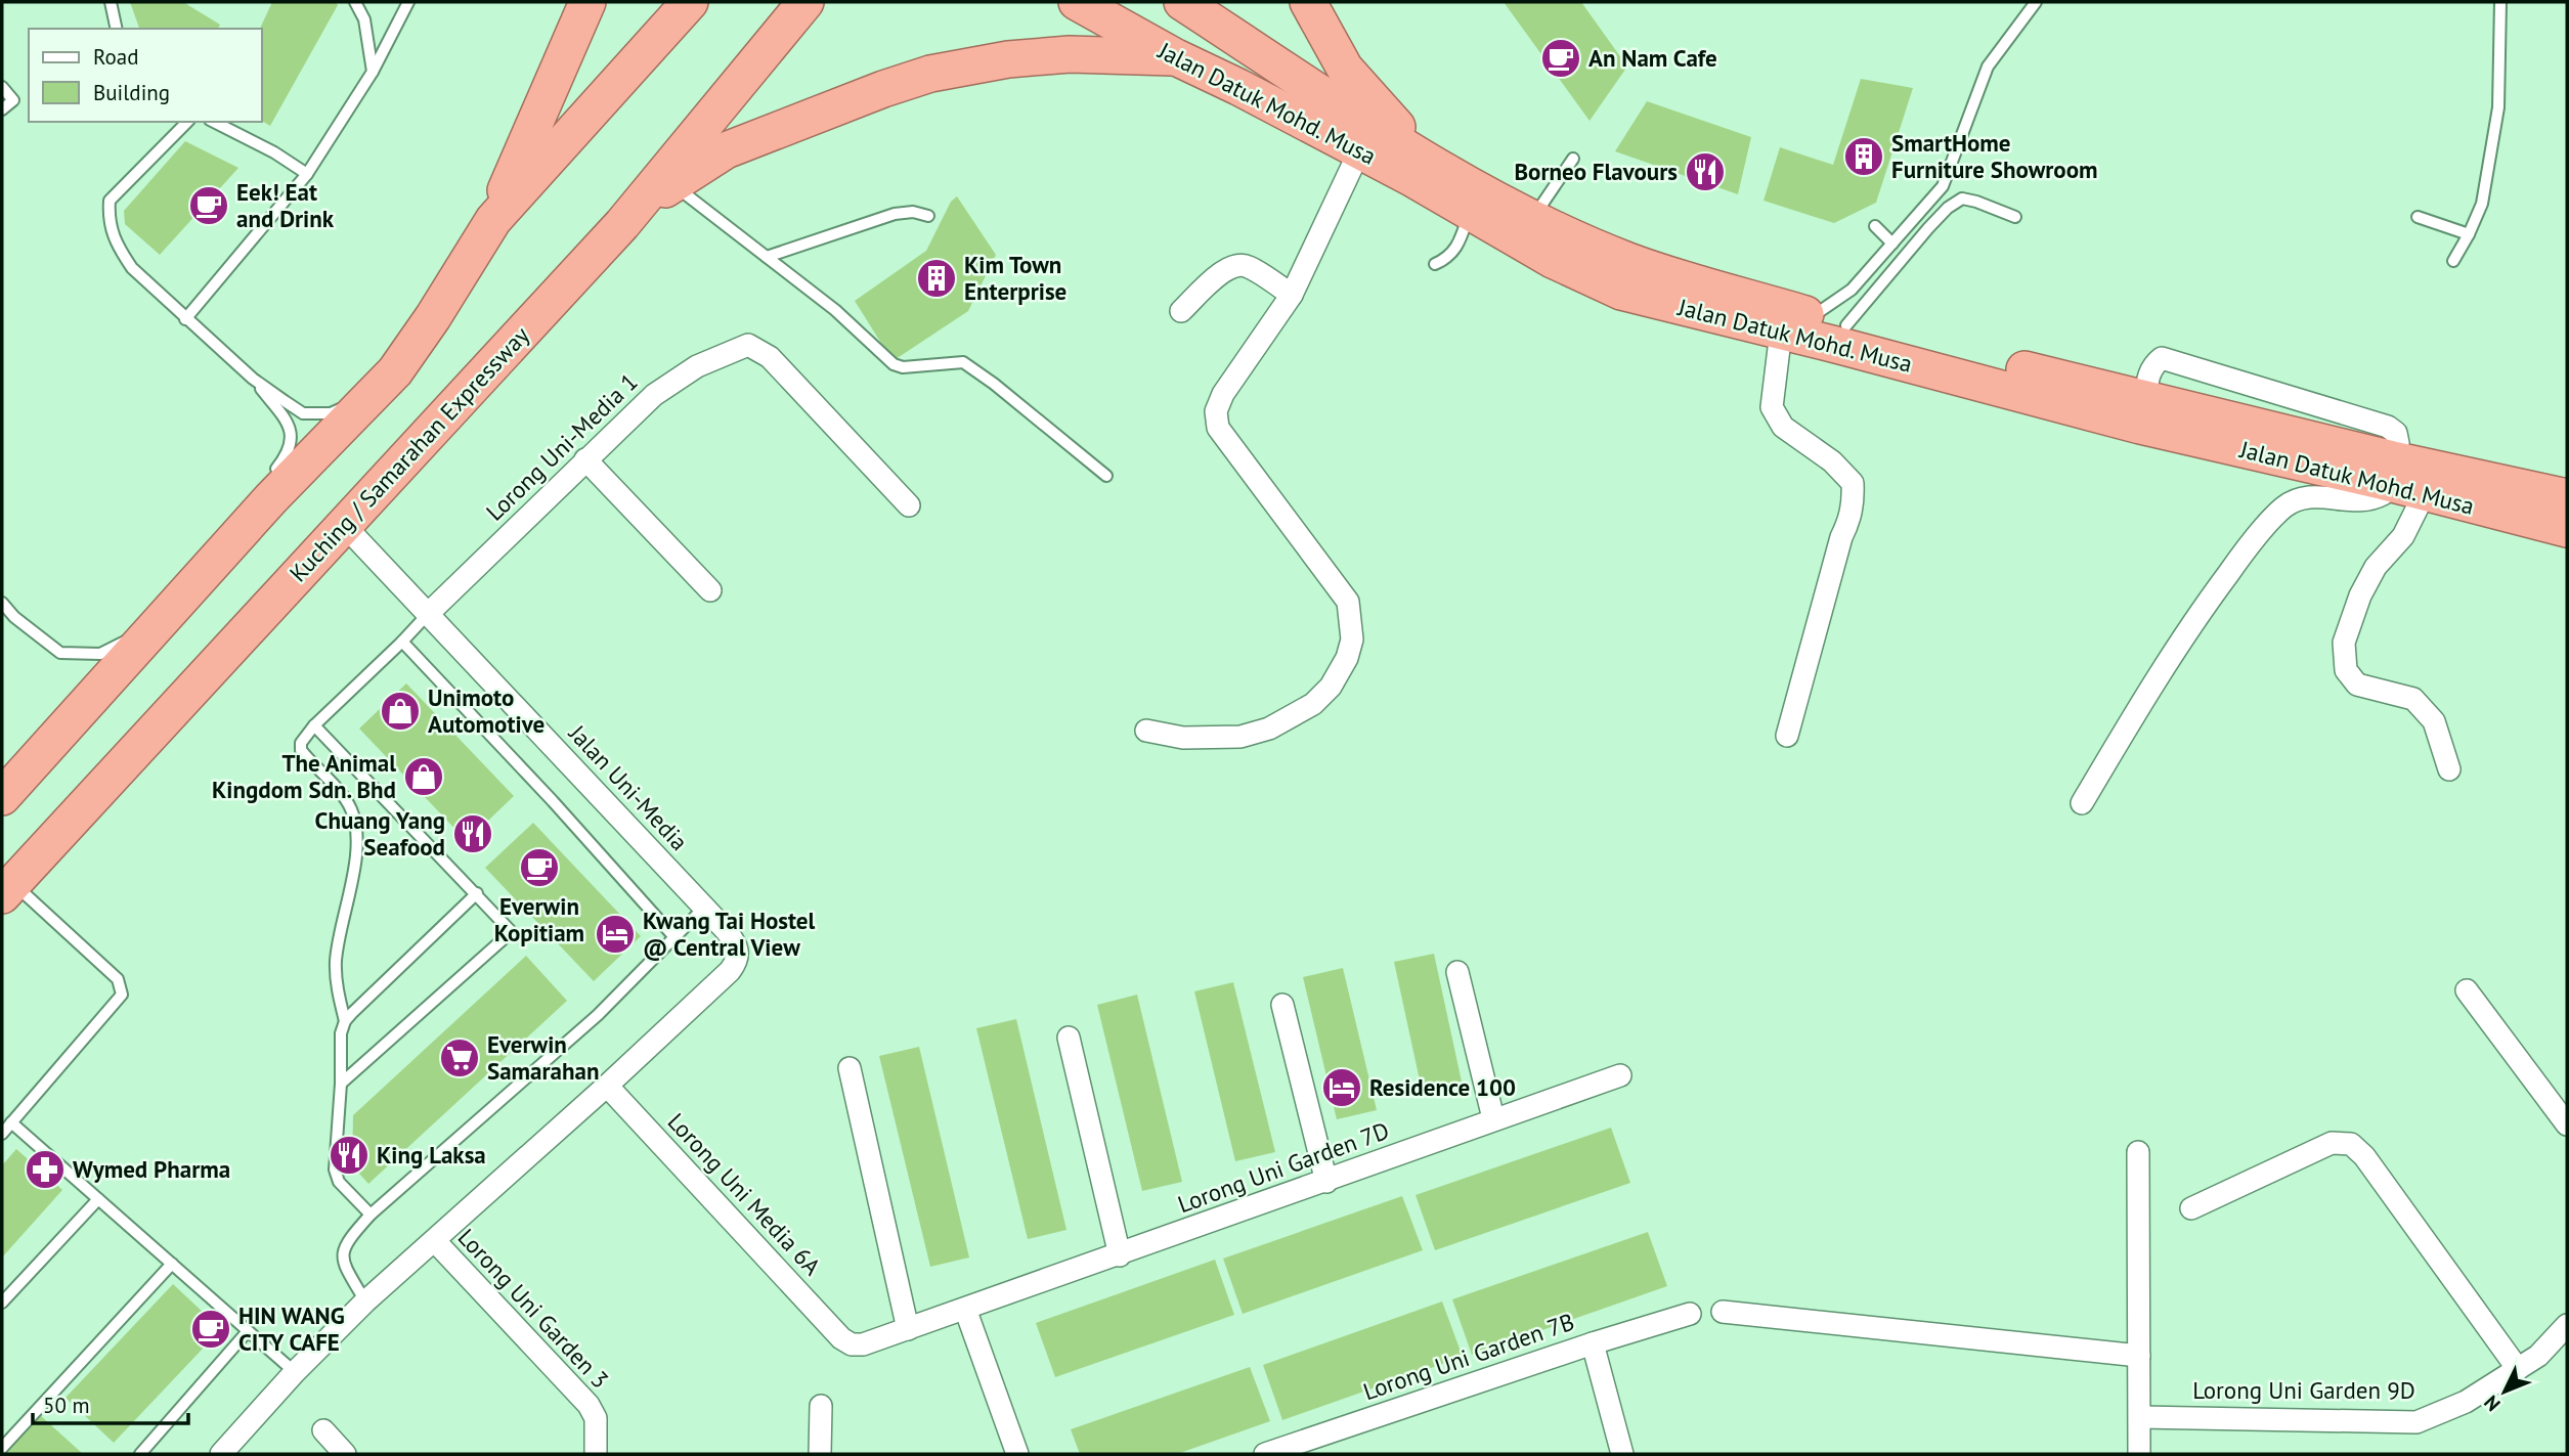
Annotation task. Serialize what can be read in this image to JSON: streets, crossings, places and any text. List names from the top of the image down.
{
  "streets": {
    "highway": ["Jalan Datuk Mohd. Musa", "Kuching / Samarahan Expressway"],
    "street": [
      "Lorong Uni-Media 1",
      "Jalan Uni-Media",
      "Lorong Uni Garden 7D",
      "Lorong Uni Media 6A",
      "Lorong Uni Garden 3",
      "Lorong Uni Garden 7B",
      "Lorong Uni Garden 9D"
    ]
  },
  "crossings": [
    ["Lorong Uni-Media 1", "Jalan Uni-Media"],
    ["Kuching / Samarahan Expressway", "Jalan Uni-Media"],
    ["Jalan Uni-Media", "Lorong Uni Media 6A"],
    ["Lorong Uni Garden 7D", "Lorong Uni Media 6A"]
  ],
  "places": {
    "cafe": [
      "An Nam Cafe",
      "Eek! Eat and Drink",
      "Everwin Kopitiam",
      "HIN WANG CITY CAFE"
    ],
    "building": ["SmartHome Furniture Showroom", "Kim Town Enterprise"],
    "restaurant": ["Borneo Flavours", "Chuang Yang Seafood", "King Laksa"],
    "shop": ["Unimoto Automotive", "The Animal Kingdom Sdn. Bhd"],
    "hotel": ["Kwang Tai Hostel @ Central View", "Residence 100"],
    "supermarket": ["Everwin Samarahan"],
    "pharmacy": ["Wymed Pharma"]
  },
  "legend": ["Road", "Building"],
  "scale_bar": "50 m",
  "north": "bottom left"
}
